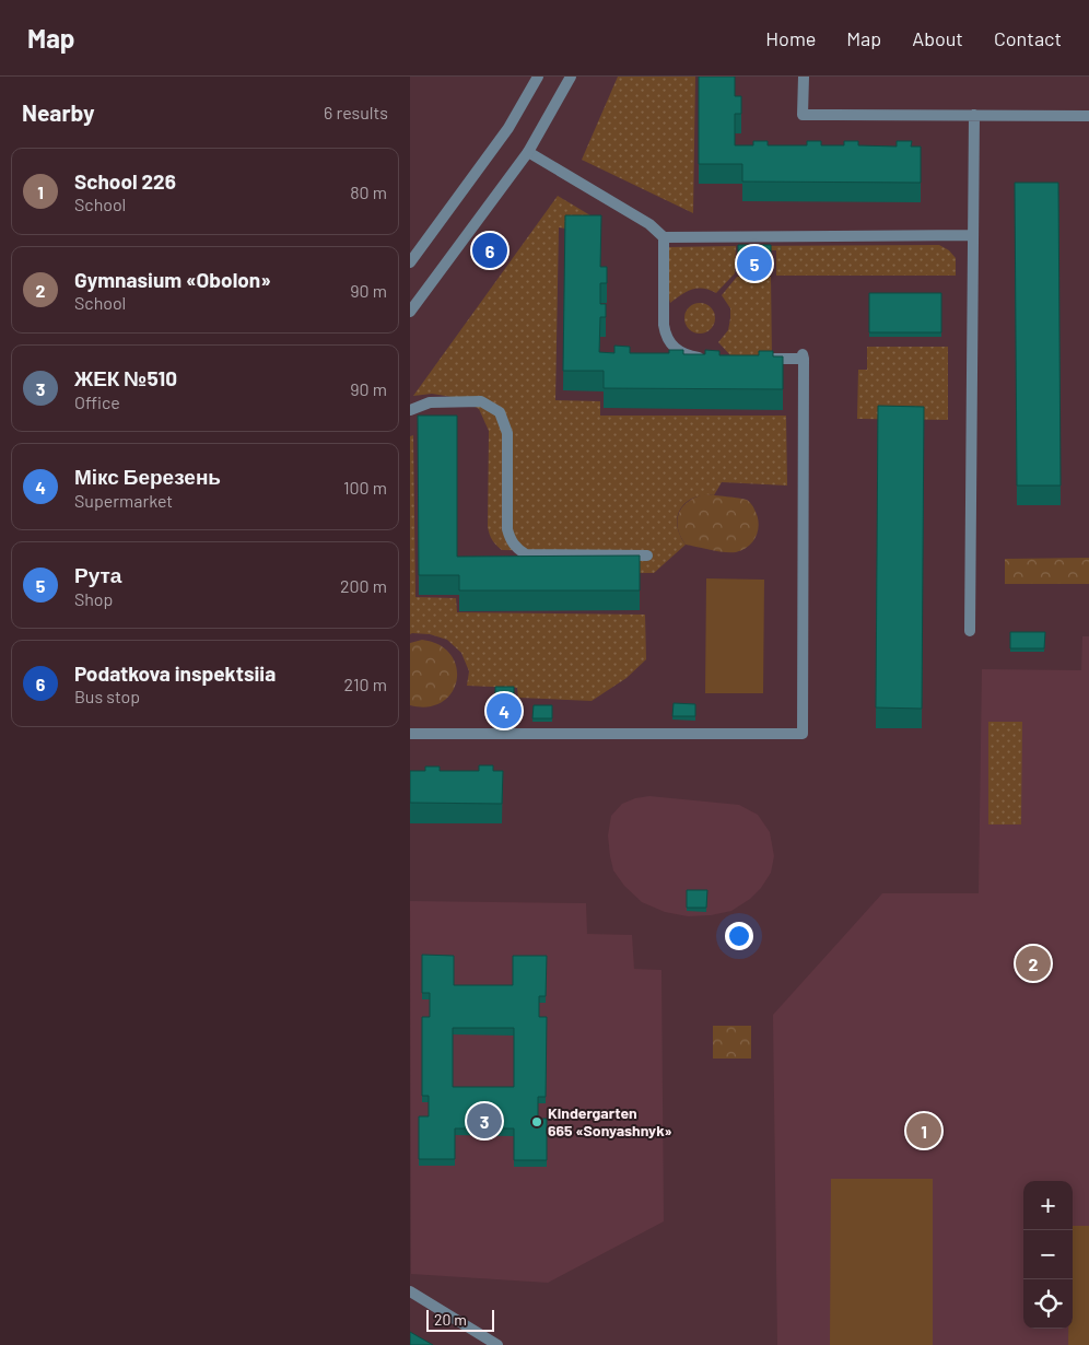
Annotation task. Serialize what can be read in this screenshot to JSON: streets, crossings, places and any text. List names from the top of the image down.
{
  "places": ["Kindergarten 665 «Sonyashnyk»"],
  "scale_bar": "20 m",
  "page": {
    "header": "Map",
    "nav": [
      "Home",
      "Map",
      "About",
      "Contact"
    ],
    "heading": ["Nearby", "6 results"],
    "list": [
      {
        "mark": "1",
        "name": "School 226",
        "note": "School",
        "value": "80 m"
      },
      {
        "mark": "2",
        "name": "Gymnasium «Obolon»",
        "note": "School",
        "value": "90 m"
      },
      {
        "mark": "3",
        "name": "ЖЕК №510",
        "note": "Office",
        "value": "90 m"
      },
      {
        "mark": "4",
        "name": "Мікс Березень",
        "note": "Supermarket",
        "value": "100 m"
      },
      {
        "mark": "5",
        "name": "Рута",
        "note": "Shop",
        "value": "200 m"
      },
      {
        "mark": "6",
        "name": "Podatkova inspektsiia",
        "note": "Bus stop",
        "value": "210 m"
      }
    ],
    "pins": [
      "6",
      "5",
      "4",
      "2",
      "3",
      "1"
    ],
    "map_buttons": ["+", "−"],
    "scale": "20 m"
  }
}
